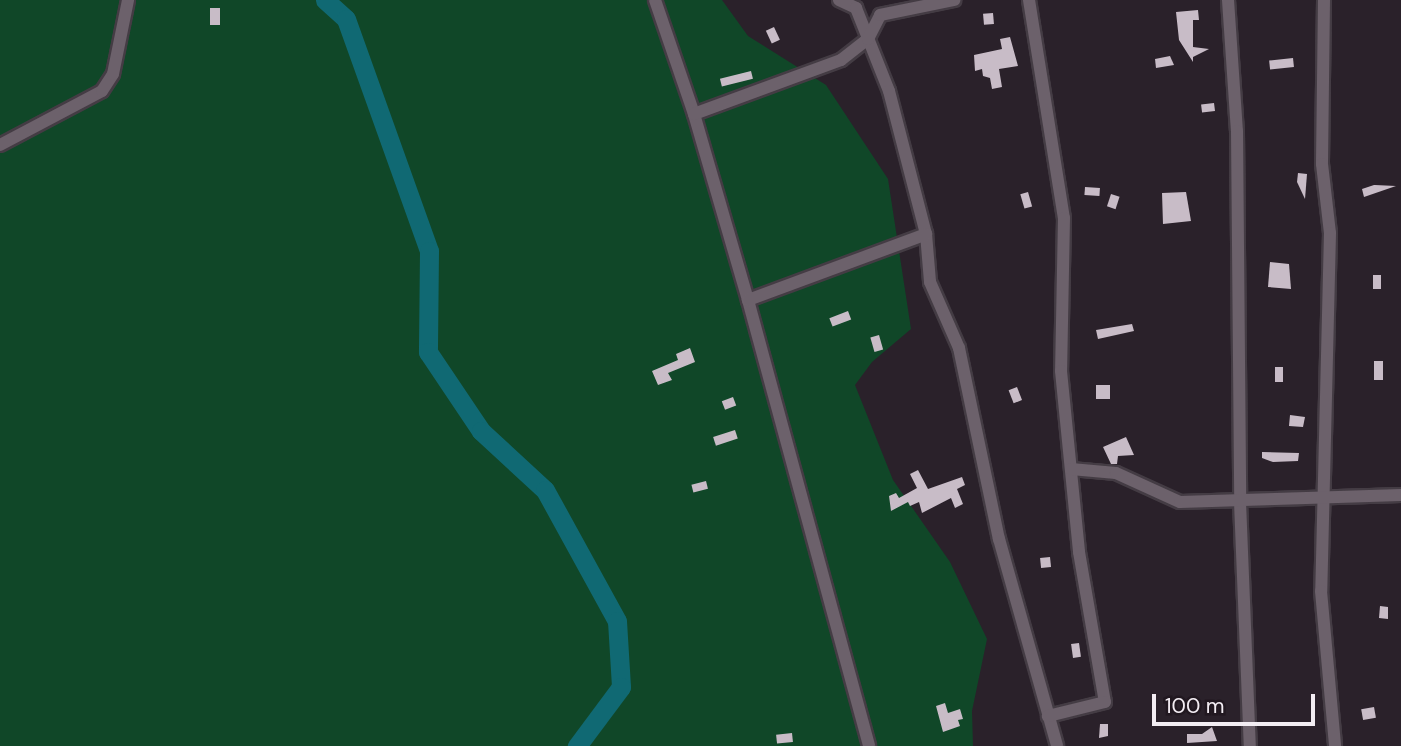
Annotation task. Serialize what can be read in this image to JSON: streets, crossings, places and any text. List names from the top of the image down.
{
  "scale_bar": "100 m"
}
